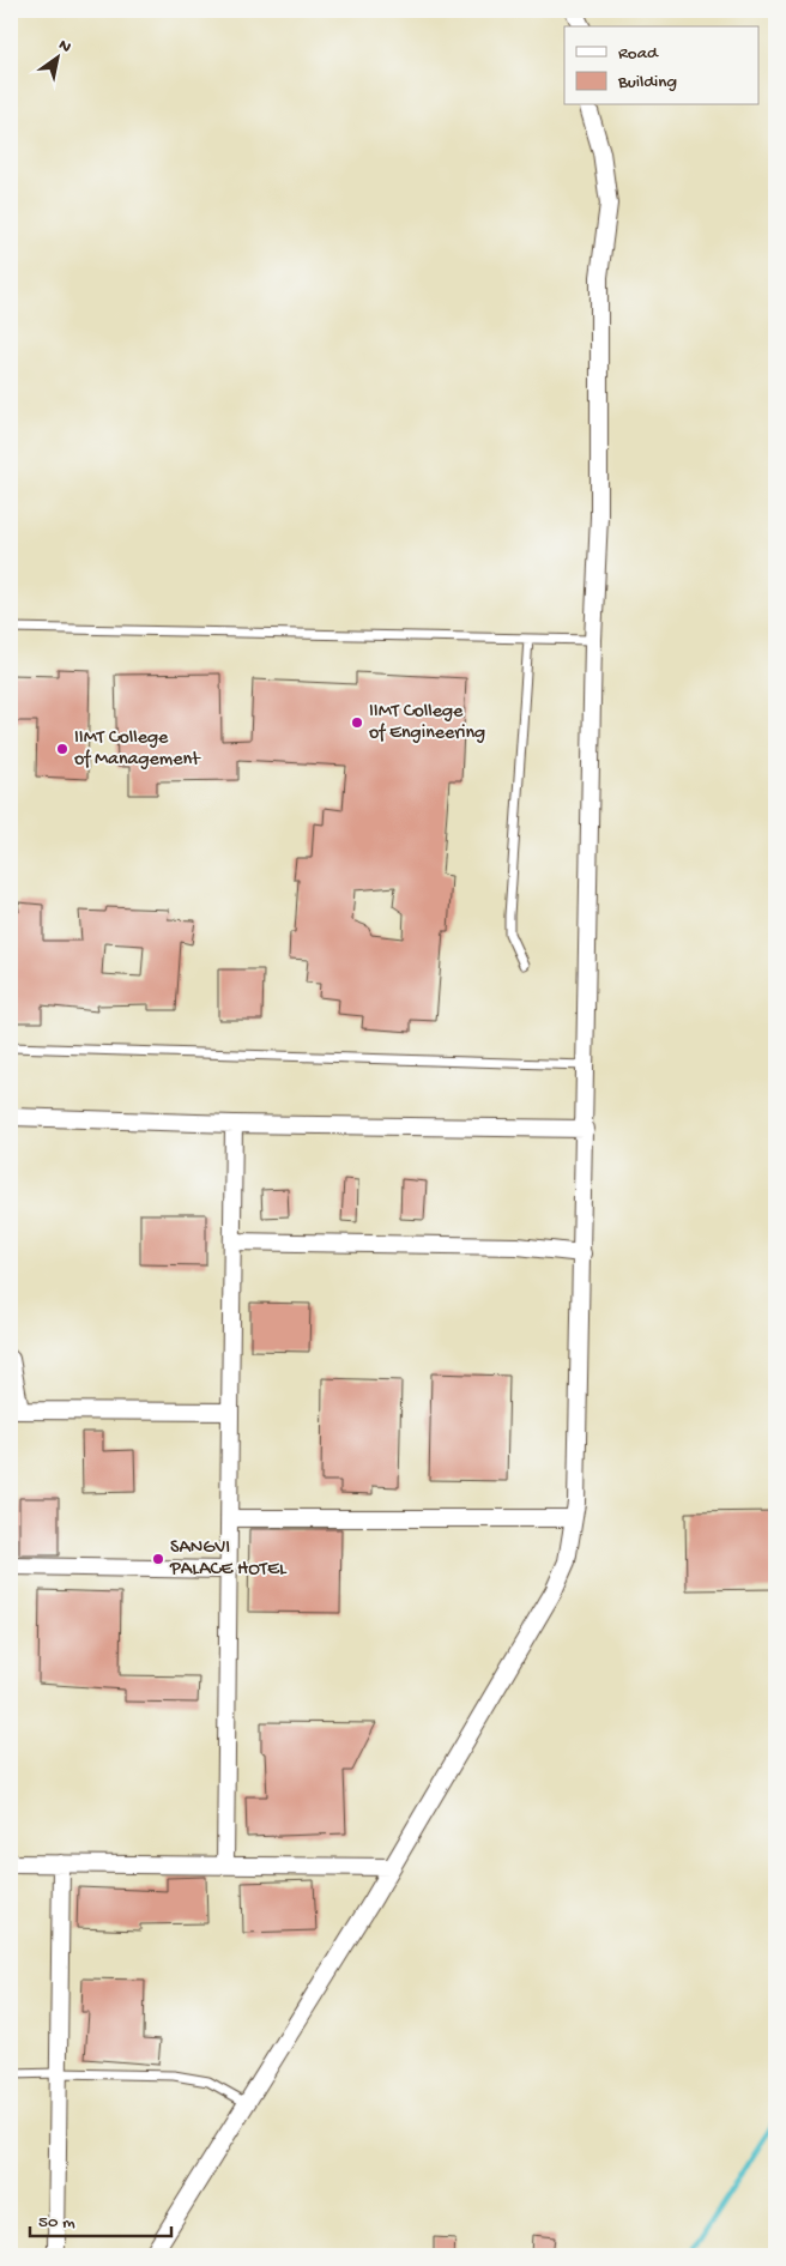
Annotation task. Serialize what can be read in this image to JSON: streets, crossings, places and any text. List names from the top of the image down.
{
  "places": ["IIMT College of Engineering", "IIMT College of Management", "SANGVI PALACE HOTEL"],
  "legend": ["Road", "Building"],
  "scale_bar": "50 m",
  "north": "top right"
}
